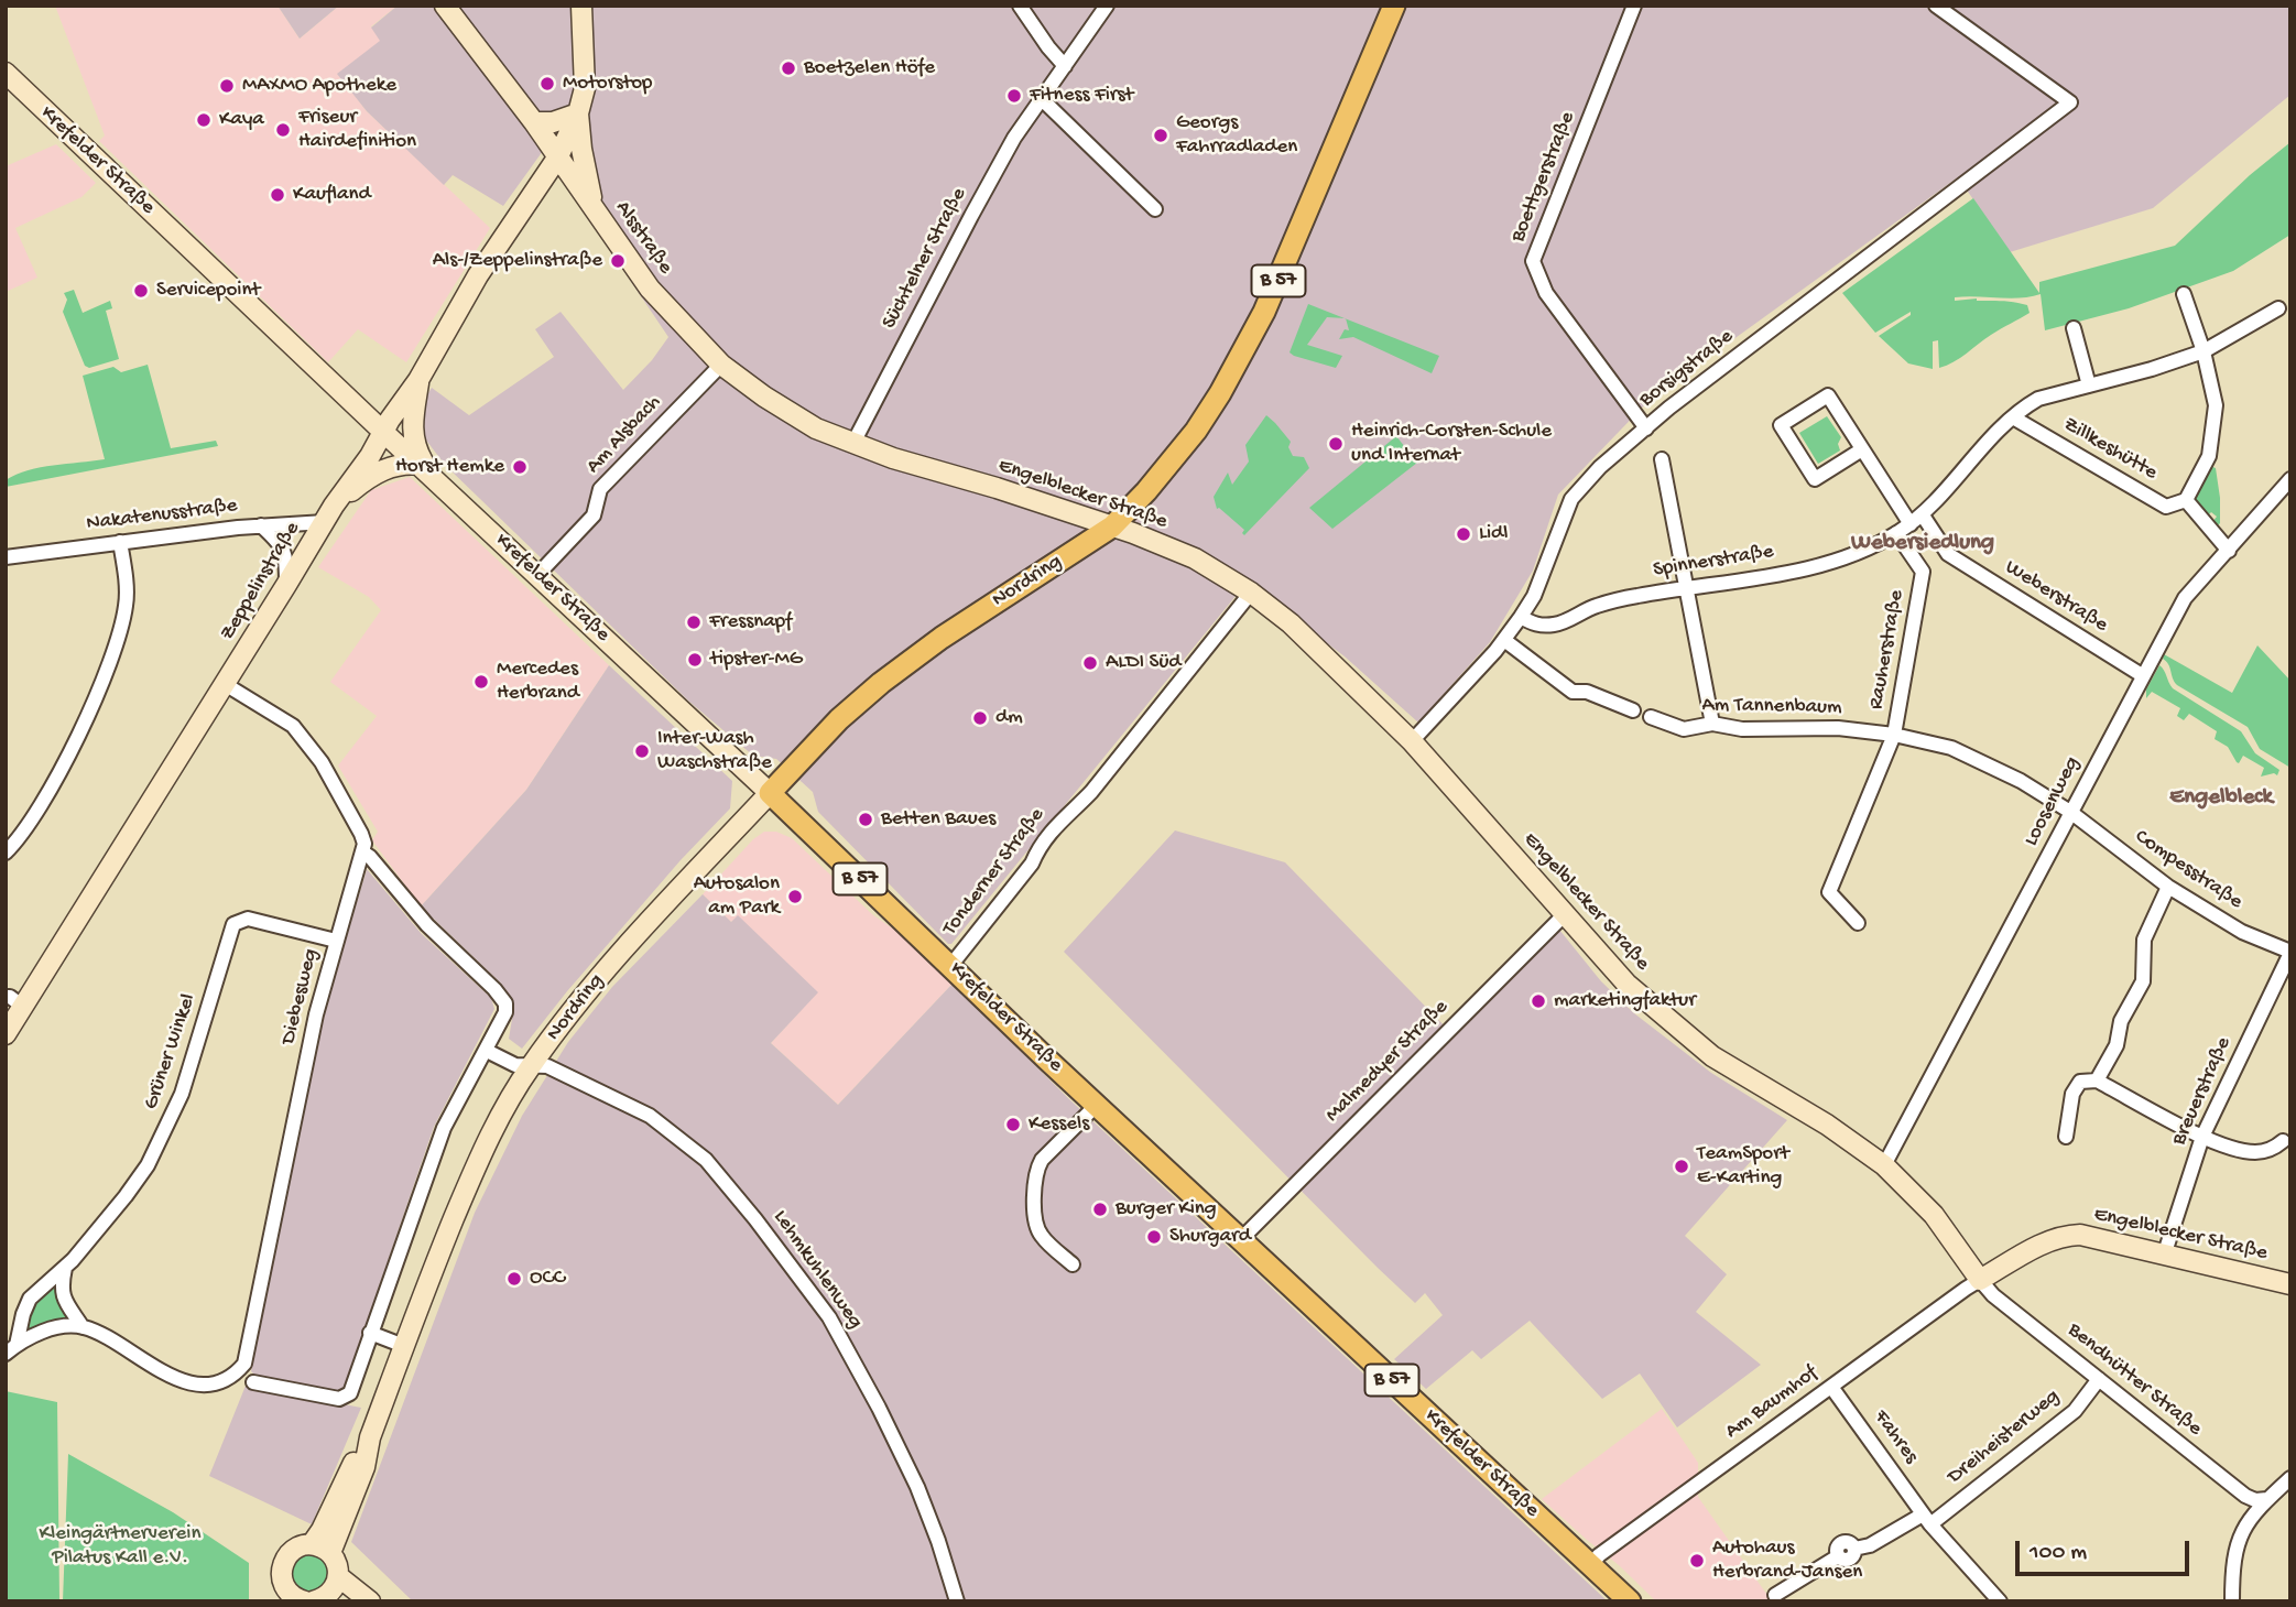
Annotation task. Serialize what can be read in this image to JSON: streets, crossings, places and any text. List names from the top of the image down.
{
  "streets": {
    "main road": ["Krefelder Straße", "B 57", "Nordring"],
    "street": [
      "Boettgerstraße",
      "Alsstraße",
      "Süchtelner Straße",
      "Borsigstraße",
      "Am Alsbach",
      "Zillkeshütte",
      "Engelblecker Straße",
      "Nakatenusstraße",
      "Spinnerstraße",
      "Zeppelinstraße",
      "Weberstraße",
      "Rauherstraße",
      "Am Tannenbaum",
      "Loosenweg",
      "Compesstraße",
      "Tonderner Straße",
      "Diebesweg",
      "Grüner Winkel",
      "Malmedyer Straße",
      "Breuerstraße",
      "Lehmkuhlenweg",
      "Bendhütter Straße",
      "Am Baumhof",
      "Fahres",
      "Dreiheisterweg"
    ]
  },
  "crossings": [
    ["Krefelder Straße", "Am Alsbach"],
    ["Krefelder Straße", "Zeppelinstraße"],
    ["Krefelder Straße", "Nordring"],
    ["Krefelder Straße", "Tonderner Straße"],
    ["Krefelder Straße", "Malmedyer Straße"],
    ["Krefelder Straße", "Am Baumhof"],
    ["Boettgerstraße", "Borsigstraße"],
    ["Alsstraße", "Süchtelner Straße"],
    ["Alsstraße", "Am Alsbach"],
    ["Alsstraße", "Engelblecker Straße"],
    ["Alsstraße", "Zeppelinstraße"],
    ["Süchtelner Straße", "Engelblecker Straße"],
    ["Borsigstraße", "Engelblecker Straße"],
    ["Borsigstraße", "Spinnerstraße"],
    ["Zillkeshütte", "Spinnerstraße"],
    ["Engelblecker Straße", "Nordring"],
    ["Engelblecker Straße", "Loosenweg"],
    ["Engelblecker Straße", "Tonderner Straße"],
    ["Engelblecker Straße", "Malmedyer Straße"],
    ["Engelblecker Straße", "Breuerstraße"],
    ["Engelblecker Straße", "Bendhütter Straße"],
    ["Engelblecker Straße", "Am Baumhof"],
    ["Nakatenusstraße", "Zeppelinstraße"],
    ["Spinnerstraße", "Weberstraße"],
    ["Spinnerstraße", "Rauherstraße"],
    ["Nordring", "Lehmkuhlenweg"],
    ["Weberstraße", "Loosenweg"],
    ["Rauherstraße", "Am Tannenbaum"],
    ["Am Tannenbaum", "Loosenweg"],
    ["Am Tannenbaum", "Compesstraße"],
    ["Loosenweg", "Compesstraße"],
    ["Compesstraße", "Breuerstraße"],
    ["Diebesweg", "Grüner Winkel"],
    ["Bendhütter Straße", "Am Baumhof"],
    ["Bendhütter Straße", "Dreiheisterweg"],
    ["Am Baumhof", "Fahres"],
    ["Fahres", "Dreiheisterweg"]
  ],
  "districts": ["Webersiedlung", "Engelbleck"],
  "parks": ["Kleingärtnerverein Pilatus Kall e.V."],
  "places": [
    "Boetzelen Höfe",
    "Motorstop",
    "MAXMO Apotheke",
    "Fitness First",
    "Kaya",
    "Friseur Hairdefinition",
    "Georgs Fahrradladen",
    "Kaufland",
    "Als-/Zeppelinstraße",
    "Servicepoint",
    "Heinrich-Corsten-Schule und Internat",
    "Horst Hemke",
    "Lidl",
    "Fressnapf",
    "tipster-MG",
    "ALDI Süd",
    "Mercedes Herbrand",
    "dm",
    "Inter-Wash Waschstraße",
    "Betten Baues",
    "Autosalon am Park",
    "marketingfaktur",
    "Kessels",
    "TeamSport E-Karting",
    "Burger King",
    "Shurgard",
    "OCC",
    "Autohaus Herbrand-Jansen"
  ],
  "scale_bar": "100 m"
}
